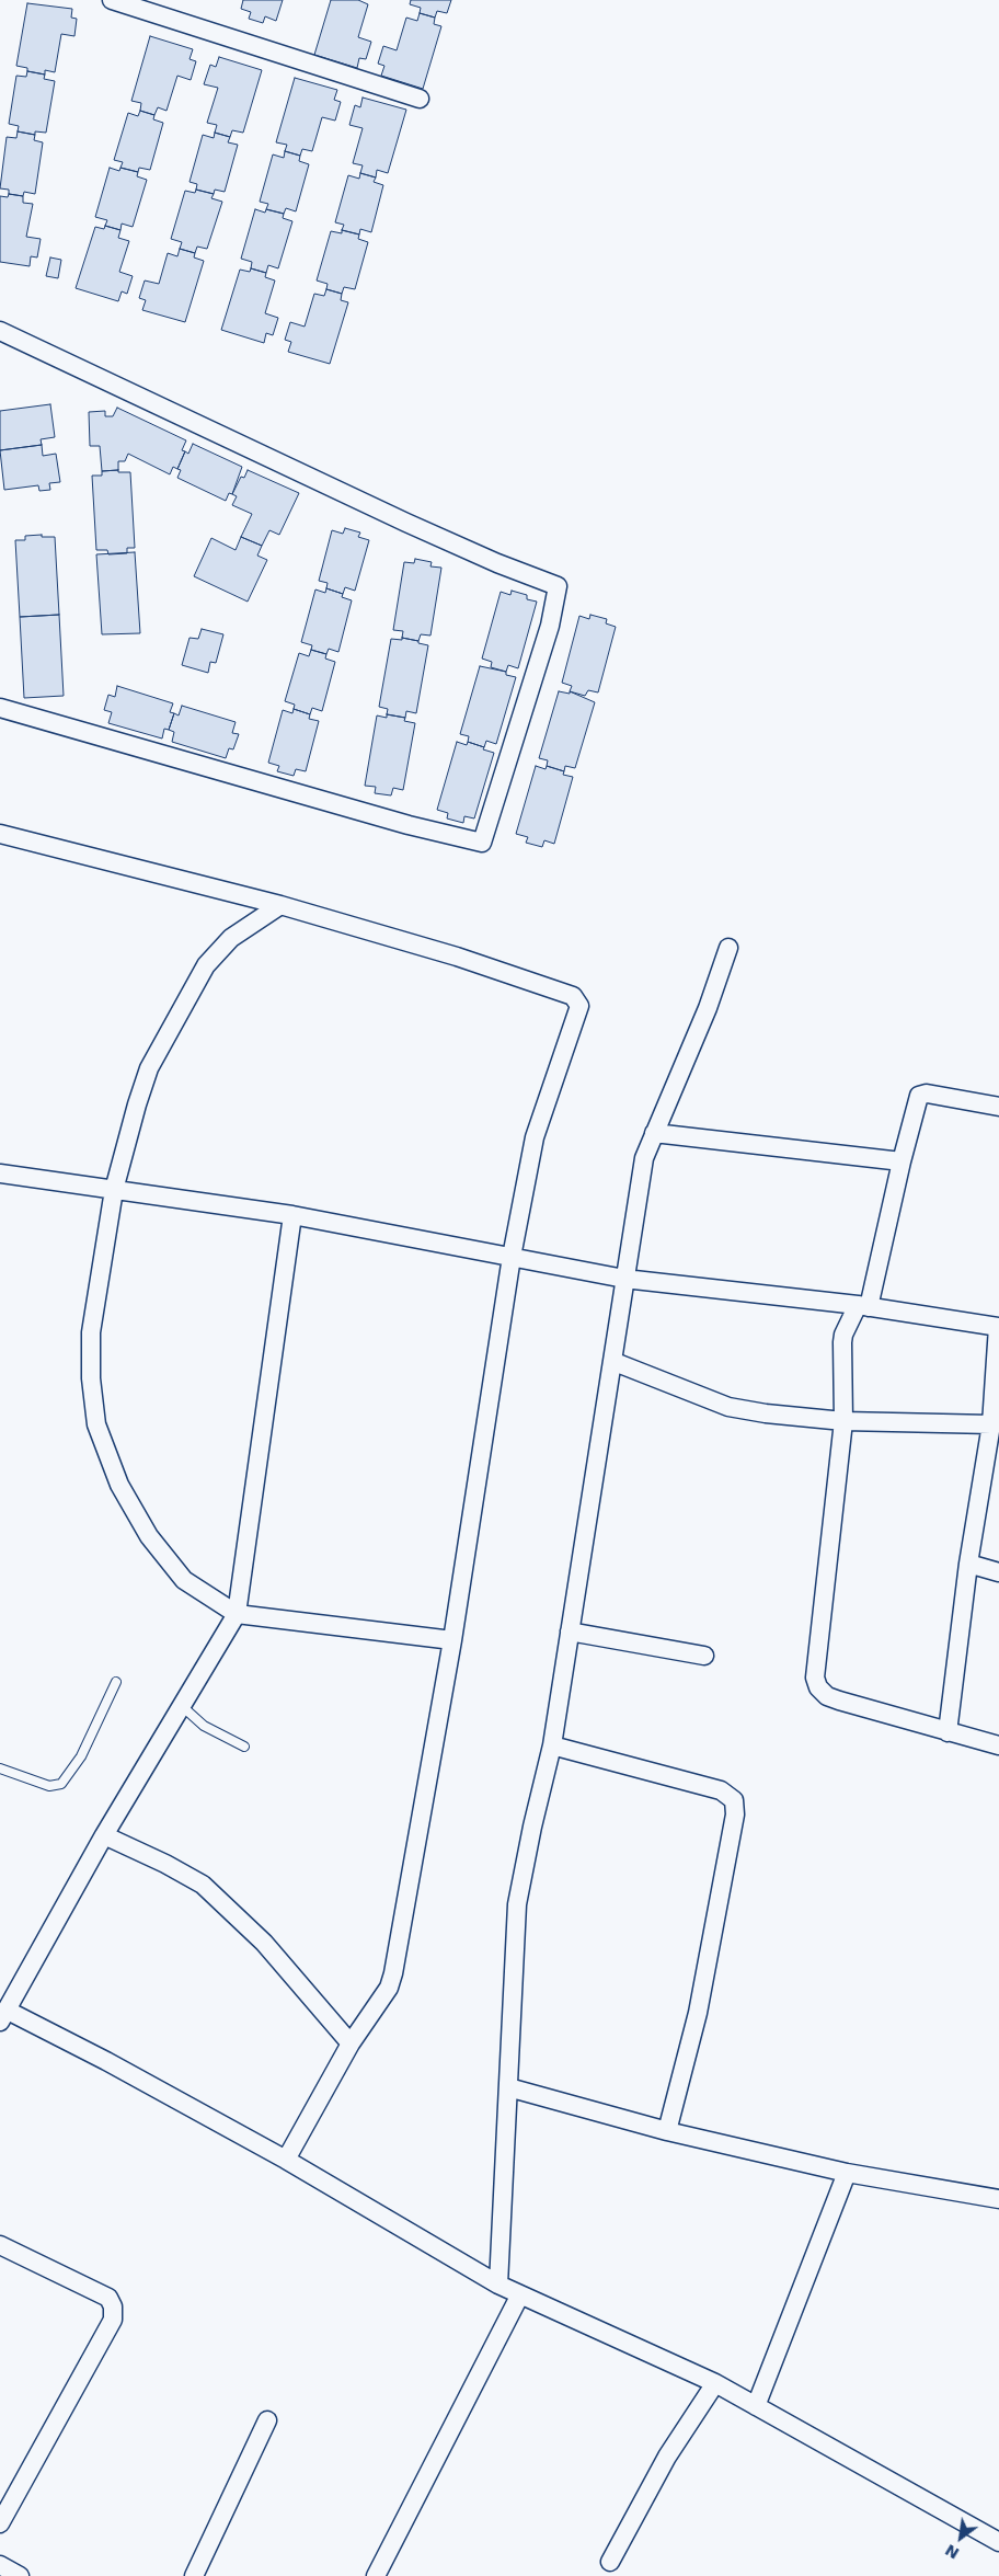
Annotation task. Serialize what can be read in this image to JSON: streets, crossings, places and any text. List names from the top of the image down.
{
  "north": "bottom left"
}
